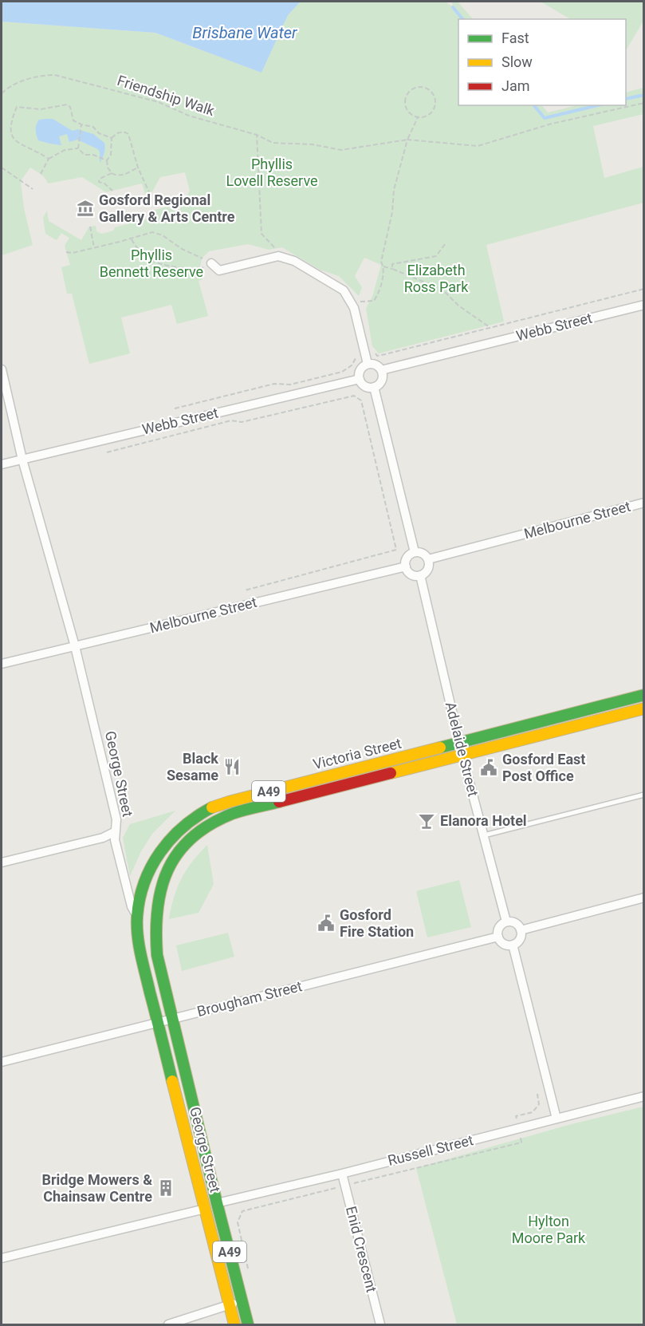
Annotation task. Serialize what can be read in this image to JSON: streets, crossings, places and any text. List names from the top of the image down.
{
  "streets": {
    "highway": ["Victoria Street", "George Street", "A49"],
    "street": [
      "Webb Street",
      "Melbourne Street",
      "Adelaide Street",
      "Brougham Street",
      "Russell Street",
      "Enid Crescent"
    ],
    "path": ["Friendship Walk"]
  },
  "crossings": [
    ["Webb Street", "George Street"],
    ["Melbourne Street", "Adelaide Street"],
    ["Melbourne Street", "George Street"],
    ["Adelaide Street", "Victoria Street"],
    ["Adelaide Street", "Brougham Street"],
    ["Victoria Street", "George Street"],
    ["George Street", "Brougham Street"],
    ["George Street", "Russell Street"],
    ["Russell Street", "Enid Crescent"]
  ],
  "water": ["Brisbane Water"],
  "parks": [
    "Phyllis Lovell Reserve",
    "Phyllis Bennett Reserve",
    "Elizabeth Ross Park",
    "Hylton Moore Park"
  ],
  "places": {
    "museum": ["Gosford Regional Gallery & Arts Centre"],
    "restaurant": ["Black Sesame"],
    "public building": ["Gosford East Post Office", "Gosford Fire Station"],
    "bar": ["Elanora Hotel"],
    "building": ["Bridge Mowers & Chainsaw Centre"]
  },
  "legend": ["Fast", "Slow", "Jam"]
}
